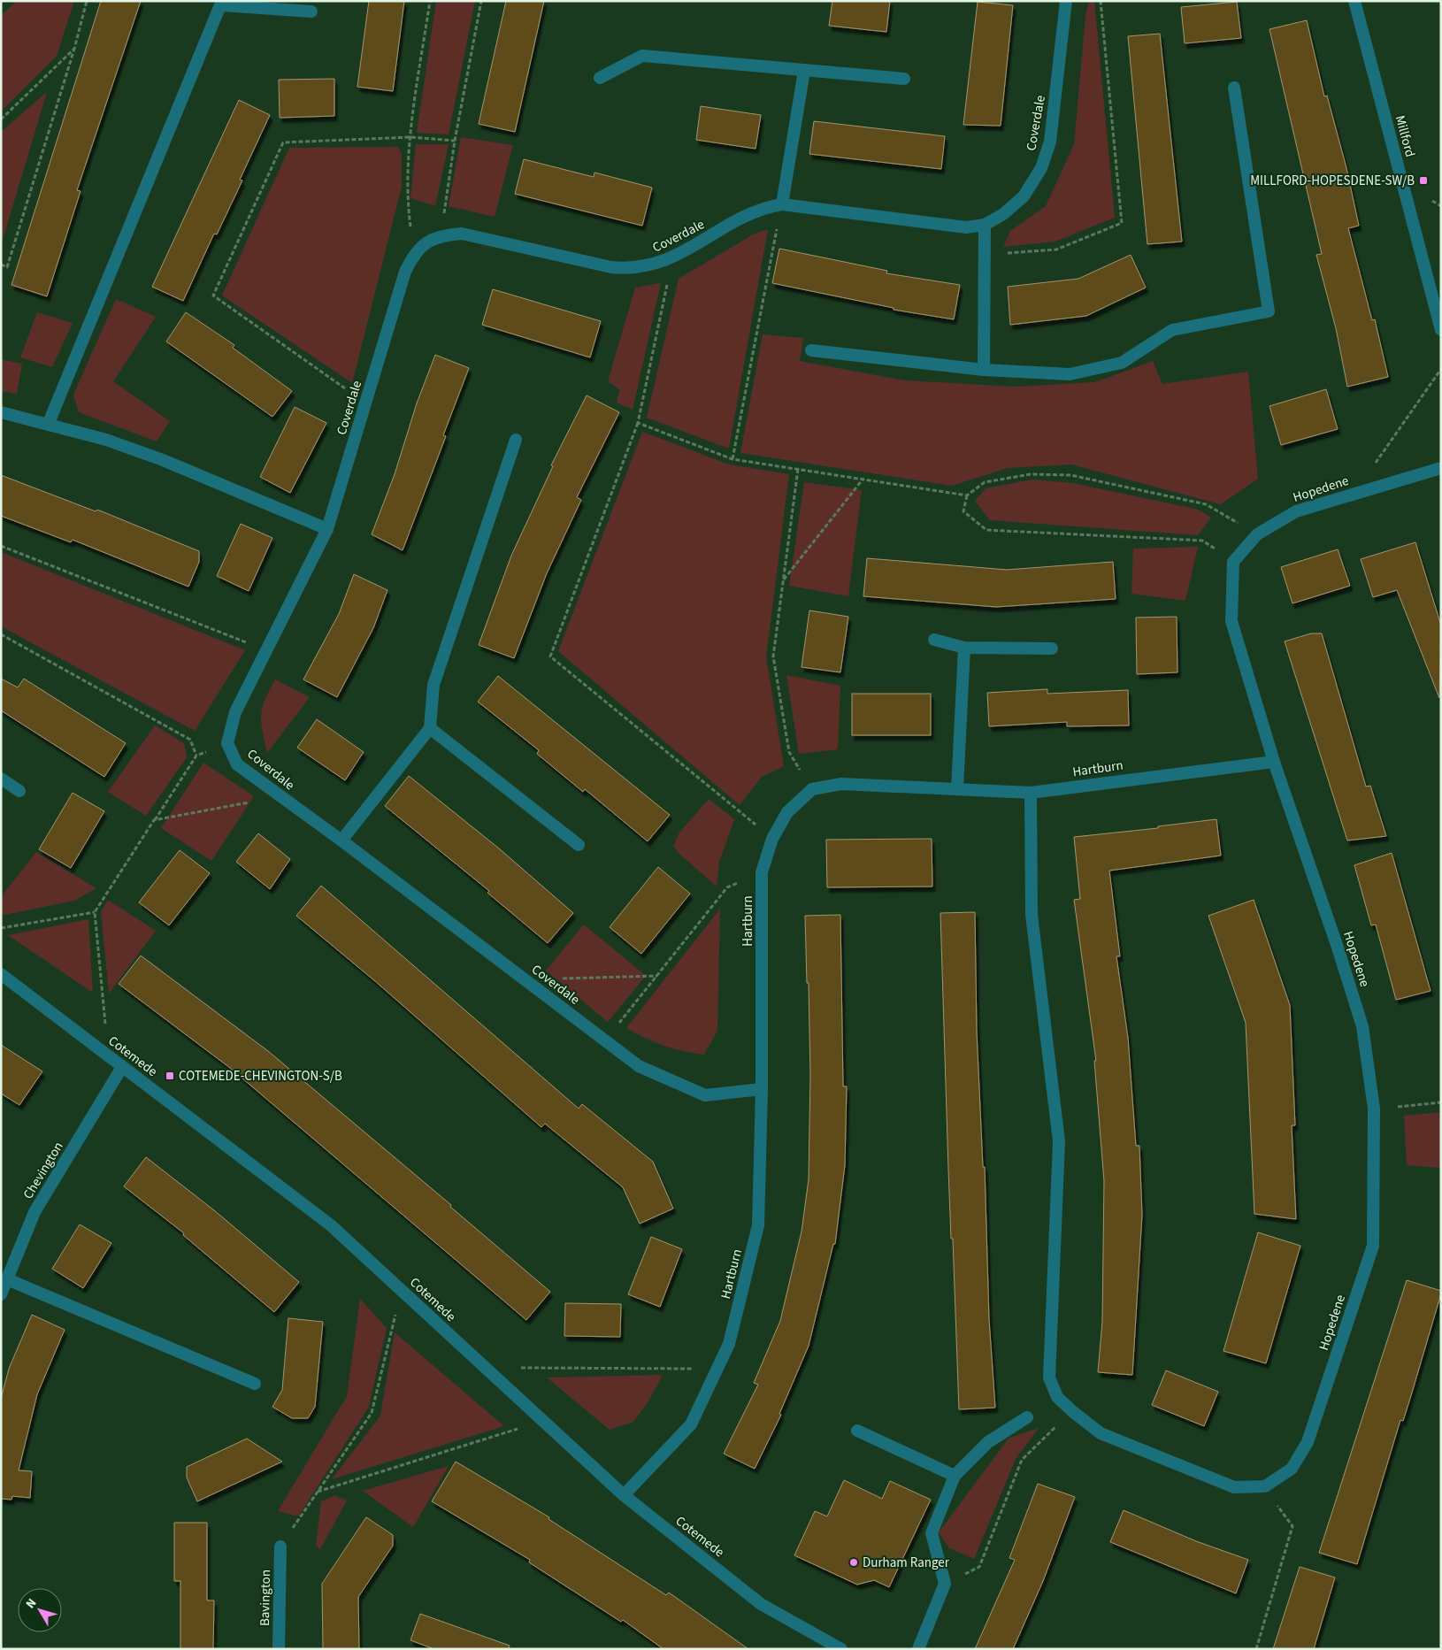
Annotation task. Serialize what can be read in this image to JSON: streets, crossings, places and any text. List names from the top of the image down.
{
  "streets": {
    "street": [
      "Coverdale",
      "Millford",
      "Hopedene",
      "Hartburn",
      "Cotemede",
      "Chevington",
      "Bavington"
    ]
  },
  "crossings": [
    ["Coverdale", "Hartburn"],
    ["Hopedene", "Hartburn"],
    ["Hartburn", "Cotemede"],
    ["Cotemede", "Chevington"]
  ],
  "places": {
    "transit": ["MILLFORD-HOPESDENE-SW/B", "COTEMEDE-CHEVINGTON-S/B"],
    "other": ["Durham Ranger"]
  },
  "north": "top left"
}
